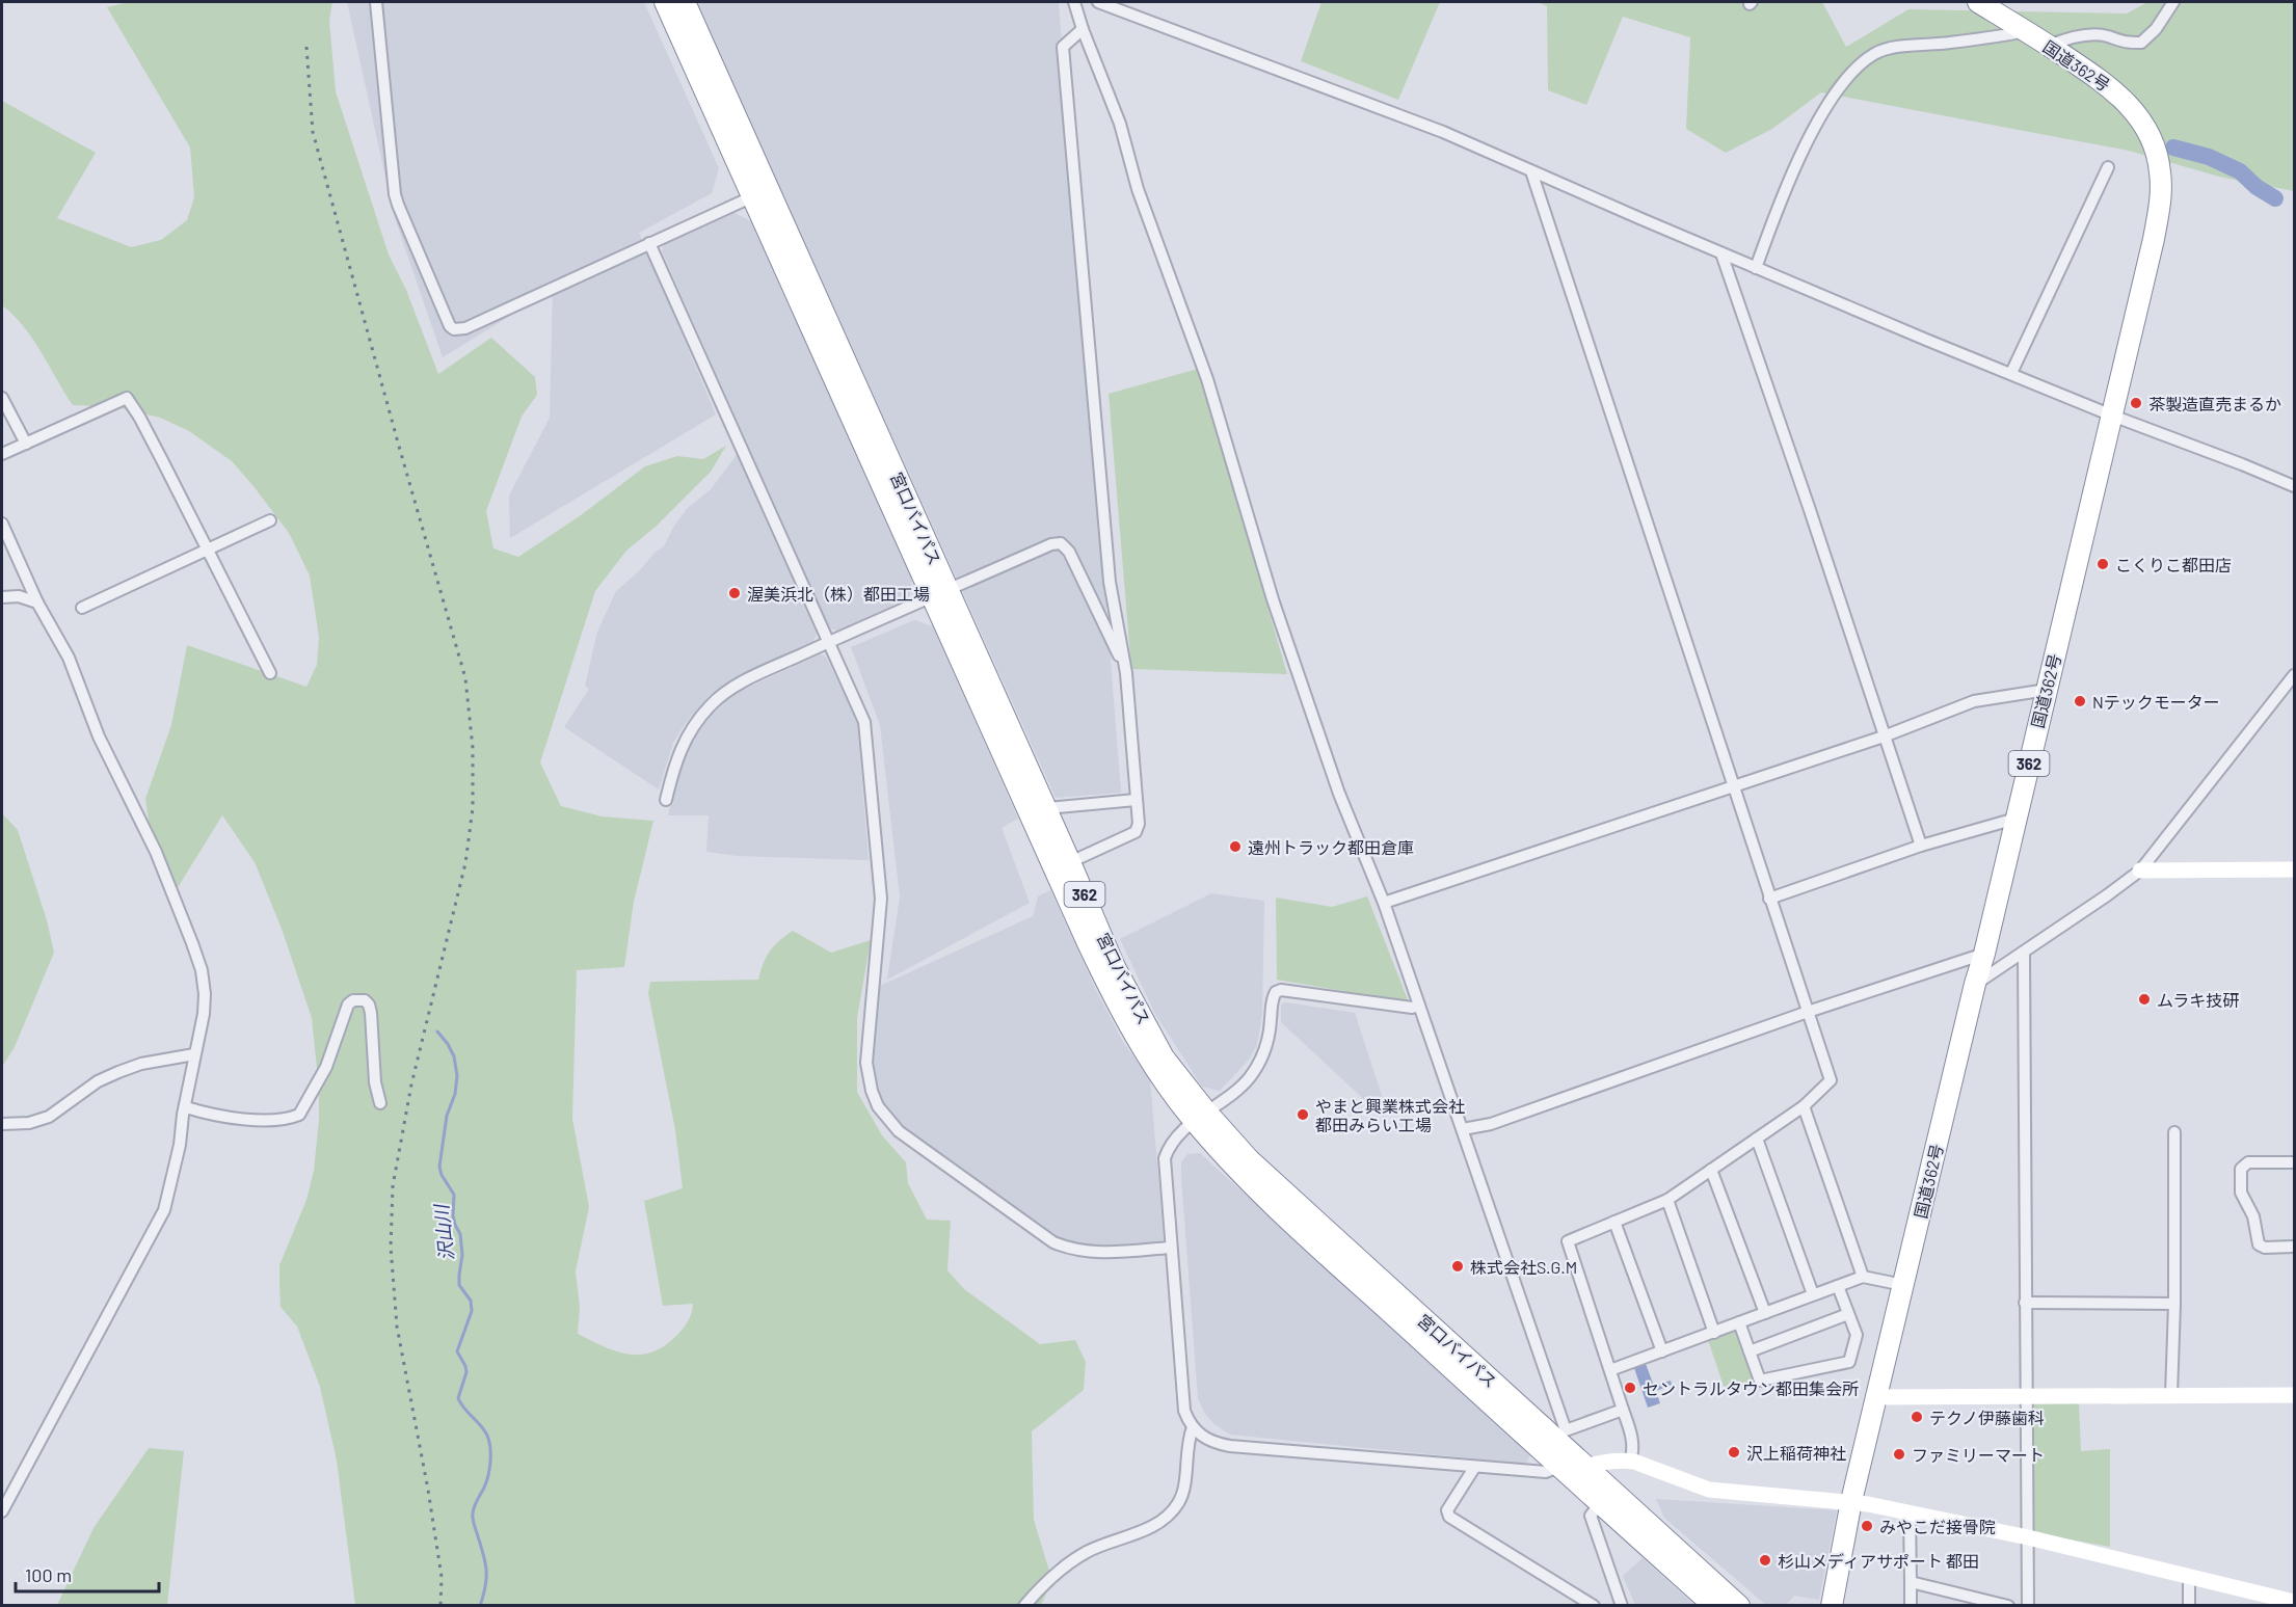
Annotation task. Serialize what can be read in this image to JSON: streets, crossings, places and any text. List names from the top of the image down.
{
  "streets": {
    "highway": ["国道362号", "宮口バイパス", "362"]
  },
  "water": ["沢山川"],
  "places": [
    "茶製造直売まるか",
    "こくりこ都田店",
    "渥美浜北（株）都田工場",
    "Nテックモーター",
    "遠州トラック都田倉庫",
    "ムラキ技研",
    "やまと興業株式会社 都田みらい工場",
    "株式会社S.G.M",
    "セントラルタウン都田集会所",
    "テクノ伊藤歯科",
    "沢上稲荷神社",
    "ファミリーマート",
    "みやこだ接骨院",
    "杉山メディアサポート 都田"
  ],
  "scale_bar": "100 m"
}
